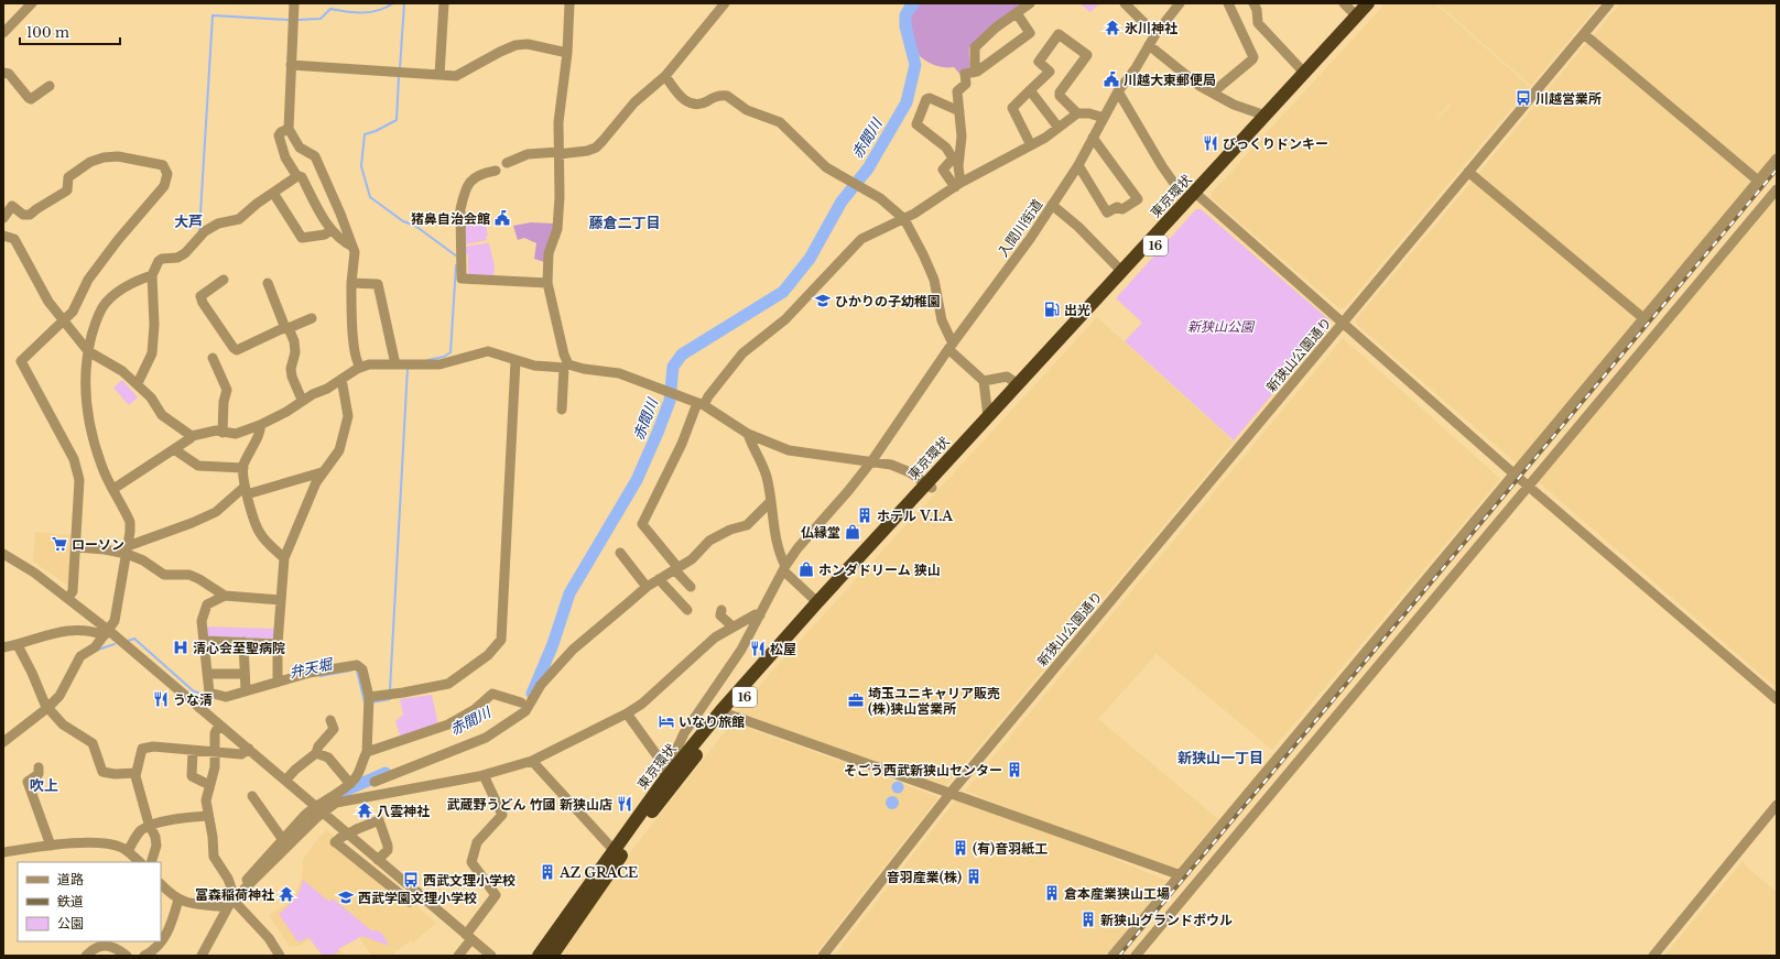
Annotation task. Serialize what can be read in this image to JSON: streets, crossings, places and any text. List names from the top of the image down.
{
  "streets": {
    "highway": ["東京環状", "16"],
    "street": ["入間川街道", "新狭山公園通り"]
  },
  "crossings": [
    ["東京環状", "入間川街道"]
  ],
  "districts": [
    "大芦",
    "藤倉二丁目",
    "新狭山一丁目",
    "吹上"
  ],
  "water": ["赤間川", "弁天堀"],
  "parks": ["新狭山公園"],
  "places": {
    "temple": ["氷川神社", "八雲神社", "冨森稲荷神社"],
    "public building": ["川越大東郵便局", "猪鼻自治会館"],
    "bus stop": ["川越営業所", "西武文理小学校"],
    "restaurant": [
      "びっくりドンキー",
      "松屋",
      "うな清",
      "武蔵野うどん 竹國 新狭山店"
    ],
    "school or university": ["ひかりの子幼稚園", "西武学園文理小学校"],
    "fuel station": ["出光"],
    "building": [
      "ホテル V.I.A",
      "そごう西武新狭山センター",
      "(有)音羽紙工",
      "AZ GRACE",
      "音羽産業(株)",
      "倉本産業狭山工場",
      "新狭山グランドボウル"
    ],
    "shop": ["仏縁堂", "ホンダドリーム 狭山"],
    "supermarket": ["ローソン"],
    "hospital": ["清心会至聖病院"],
    "office": ["埼玉ユニキャリア販売 (株)狭山営業所"],
    "hotel": ["いなり旅館"]
  },
  "legend": ["道路", "鉄道", "公園"],
  "scale_bar": "100 m"
}
